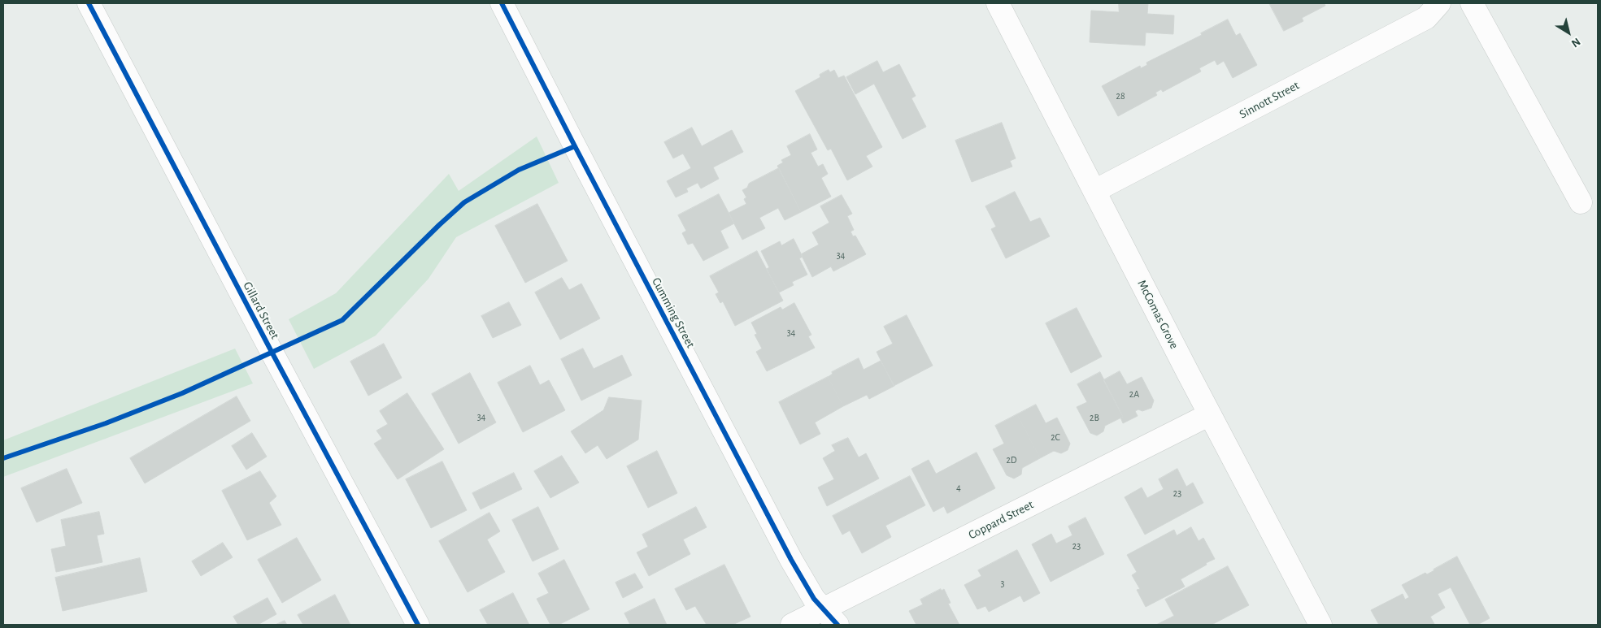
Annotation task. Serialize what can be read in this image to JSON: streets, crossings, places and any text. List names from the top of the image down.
{
  "streets": {
    "street": [
      "Sinnott Street",
      "Gillard Street",
      "Cumming Street",
      "McComas Grove",
      "Coppard Street"
    ]
  },
  "crossings": [
    ["Sinnott Street", "McComas Grove"],
    ["Cumming Street", "Coppard Street"],
    ["McComas Grove", "Coppard Street"]
  ],
  "house_numbers": [
    "28",
    "34",
    "34",
    "2A",
    "34",
    "2B",
    "2C",
    "2D",
    "4",
    "23",
    "23",
    "3"
  ],
  "north": "bottom right"
}
